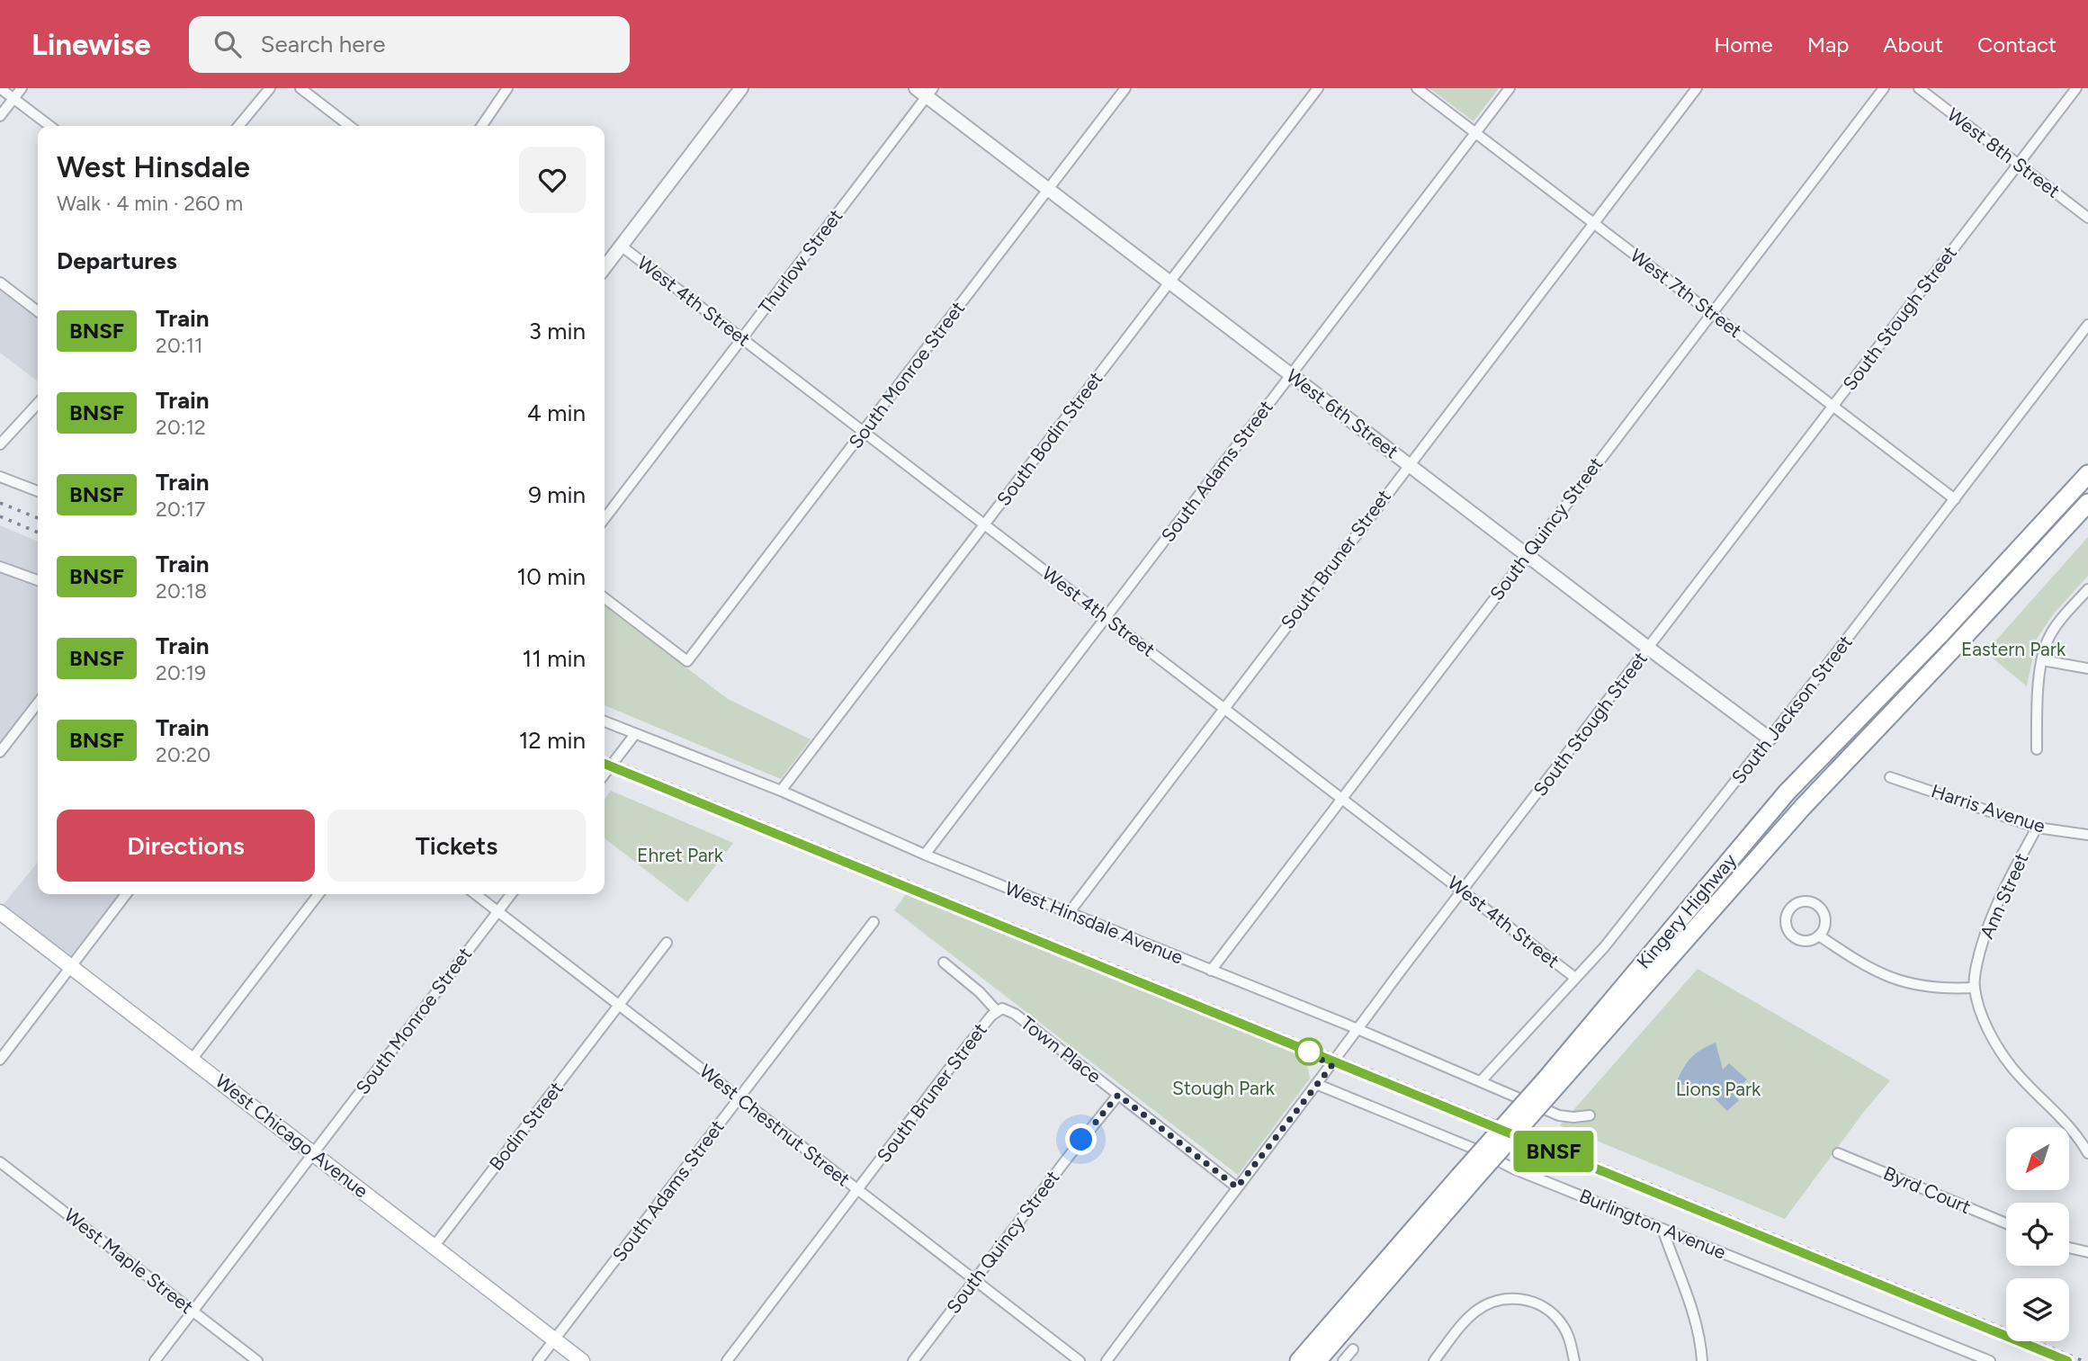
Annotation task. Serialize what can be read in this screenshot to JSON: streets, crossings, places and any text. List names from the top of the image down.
{
  "streets": {
    "highway": ["Kingery Highway"],
    "main road": ["West Chicago Avenue"],
    "street": [
      "West 8th Street",
      "Thurlow Street",
      "West 7th Street",
      "West 4th Street",
      "South Stough Street",
      "South Monroe Street",
      "West 6th Street",
      "South Bodin Street",
      "South Adams Street",
      "South Quincy Street",
      "South Bruner Street",
      "South Jackson Street",
      "Harris Avenue",
      "Ann Street",
      "West Hinsdale Avenue",
      "Town Place",
      "West Chestnut Street",
      "Bodin Street",
      "Byrd Court",
      "Burlington Avenue",
      "West Maple Street"
    ]
  },
  "crossings": [
    ["West 8th Street", "South Stough Street"],
    ["Thurlow Street", "West 4th Street"],
    ["Thurlow Street", "West 6th Street"],
    ["West 7th Street", "South Stough Street"],
    ["West 7th Street", "South Adams Street"],
    ["West 7th Street", "South Quincy Street"],
    ["West 7th Street", "South Bruner Street"],
    ["West 7th Street", "South Jackson Street"],
    ["West 4th Street", "South Stough Street"],
    ["West 4th Street", "South Monroe Street"],
    ["West 4th Street", "South Bodin Street"],
    ["West 4th Street", "South Adams Street"],
    ["West 4th Street", "South Quincy Street"],
    ["West 4th Street", "South Bruner Street"],
    ["West 4th Street", "South Jackson Street"],
    ["South Stough Street", "West 6th Street"],
    ["South Stough Street", "West Hinsdale Avenue"],
    ["South Stough Street", "Town Place"],
    ["South Stough Street", "Burlington Avenue"],
    ["South Monroe Street", "West 6th Street"],
    ["South Monroe Street", "West Chestnut Street"],
    ["South Monroe Street", "West Chicago Avenue"],
    ["South Monroe Street", "West Maple Street"],
    ["West 6th Street", "South Bodin Street"],
    ["West 6th Street", "South Adams Street"],
    ["West 6th Street", "South Quincy Street"],
    ["West 6th Street", "South Bruner Street"],
    ["West 6th Street", "South Jackson Street"],
    ["South Bodin Street", "West Hinsdale Avenue"],
    ["South Adams Street", "West Hinsdale Avenue"],
    ["South Adams Street", "West Chestnut Street"],
    ["South Adams Street", "West Chicago Avenue"],
    ["South Quincy Street", "West Hinsdale Avenue"],
    ["South Quincy Street", "Town Place"],
    ["South Quincy Street", "West Chestnut Street"],
    ["South Bruner Street", "West Hinsdale Avenue"],
    ["South Bruner Street", "Town Place"],
    ["South Bruner Street", "West Chestnut Street"],
    ["South Jackson Street", "West Hinsdale Avenue"],
    ["Harris Avenue", "Ann Street"],
    ["West Chestnut Street", "Bodin Street"],
    ["Bodin Street", "West Chicago Avenue"]
  ],
  "parks": [
    "Eastern Park",
    "Ehret Park",
    "Stough Park",
    "Lions Park"
  ],
  "north": "bottom left",
  "page": {
    "header": "Linewise",
    "search": "Search here",
    "nav": [
      "Home",
      "Map",
      "About",
      "Contact"
    ],
    "on_map": "BNSF",
    "heading": [
      ["West Hinsdale", "Walk · 4 min · 260 m"],
      "Departures"
    ],
    "list": [
      {
        "mark": "BNSF",
        "name": "Train",
        "note": "20:11",
        "value": "3 min"
      },
      {
        "mark": "BNSF",
        "name": "Train",
        "note": "20:12",
        "value": "4 min"
      },
      {
        "mark": "BNSF",
        "name": "Train",
        "note": "20:17",
        "value": "9 min"
      },
      {
        "mark": "BNSF",
        "name": "Train",
        "note": "20:18",
        "value": "10 min"
      },
      {
        "mark": "BNSF",
        "name": "Train",
        "note": "20:19",
        "value": "11 min"
      },
      {
        "mark": "BNSF",
        "name": "Train",
        "note": "20:20",
        "value": "12 min"
      }
    ],
    "buttons": ["Directions", "Tickets"]
  }
}
